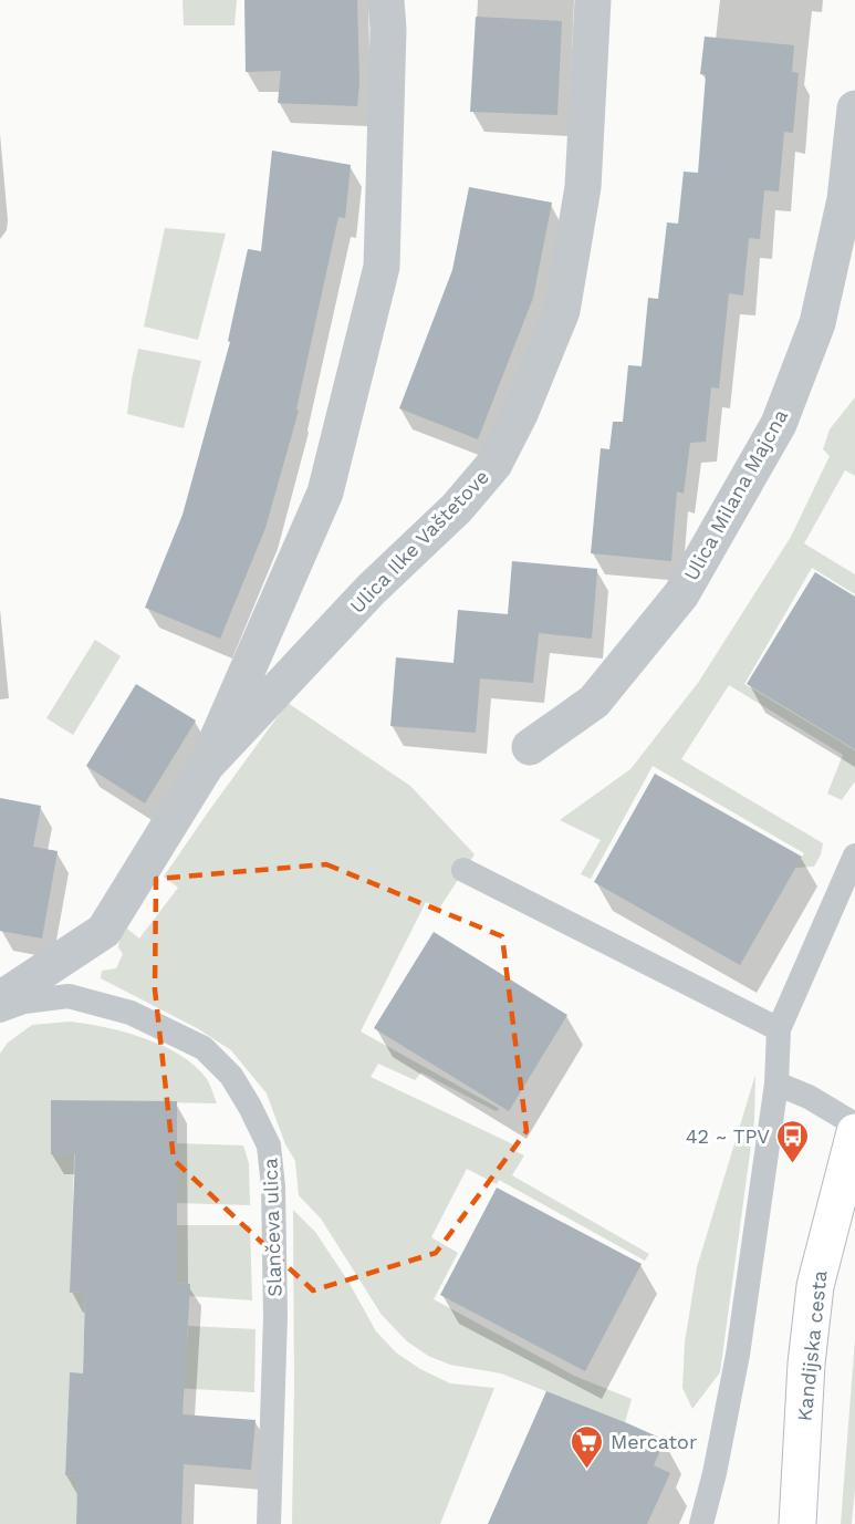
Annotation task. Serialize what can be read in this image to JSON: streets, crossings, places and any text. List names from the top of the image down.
{
  "streets": {
    "main road": ["Kandijska cesta"],
    "street": ["Ulica Milana Majcna", "Ulica Ilke Vaštetove"],
    "lane": ["Slančeva ulica"]
  },
  "places": {
    "bus stop": ["42 ~ TPV"],
    "supermarket": ["Mercator"]
  }
}
